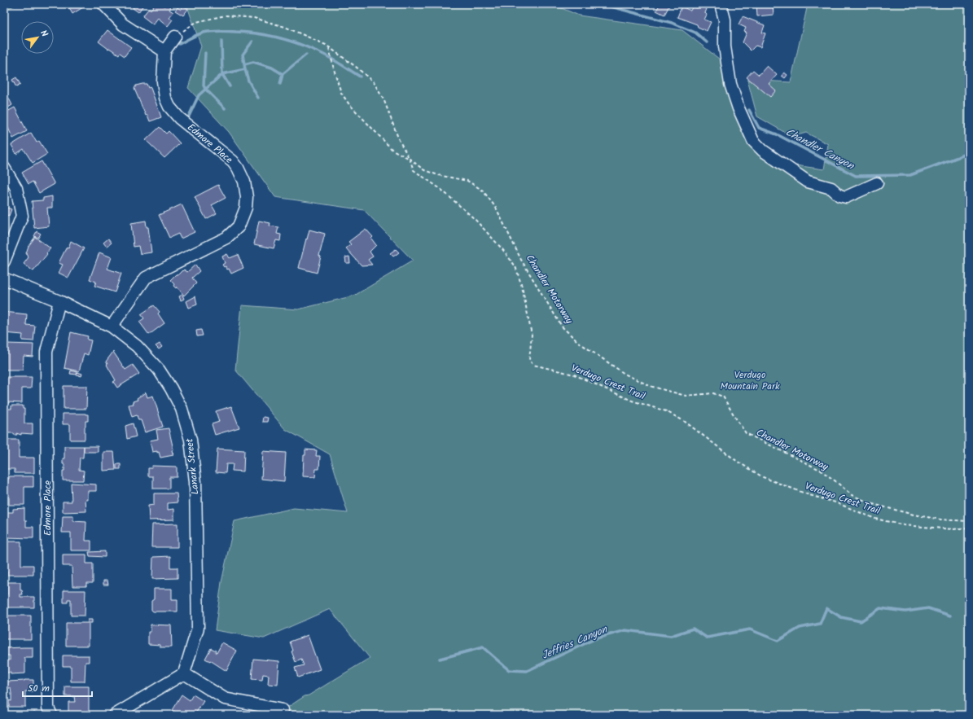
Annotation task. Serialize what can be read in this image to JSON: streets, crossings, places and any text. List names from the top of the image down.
{
  "streets": {
    "street": ["Edmore Place", "Lanark Street"],
    "path": ["Chandler Motorway", "Verdugo Crest Trail"]
  },
  "crossings": [
    ["Edmore Place", "Lanark Street"],
    ["Chandler Motorway", "Verdugo Crest Trail"]
  ],
  "water": ["Chandler Canyon", "Jeffries Canyon"],
  "parks": ["Verdugo Mountain Park"],
  "scale_bar": "50 m",
  "north": "top right"
}
